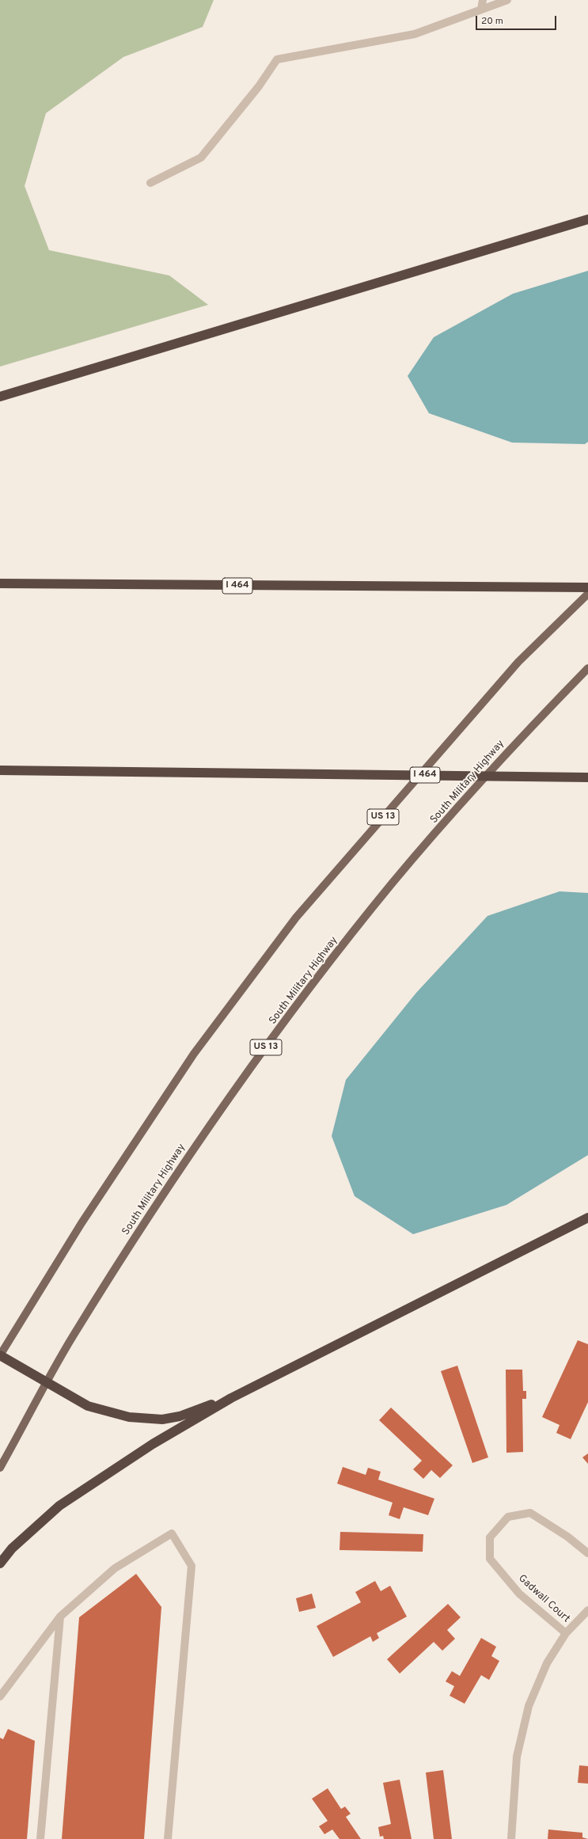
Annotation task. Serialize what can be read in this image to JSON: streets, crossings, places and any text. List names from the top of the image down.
{
  "streets": {
    "highway": ["I 464"],
    "main road": ["South Military Highway", "US 13"],
    "street": ["Gadwall Court"]
  },
  "scale_bar": "20 m"
}
